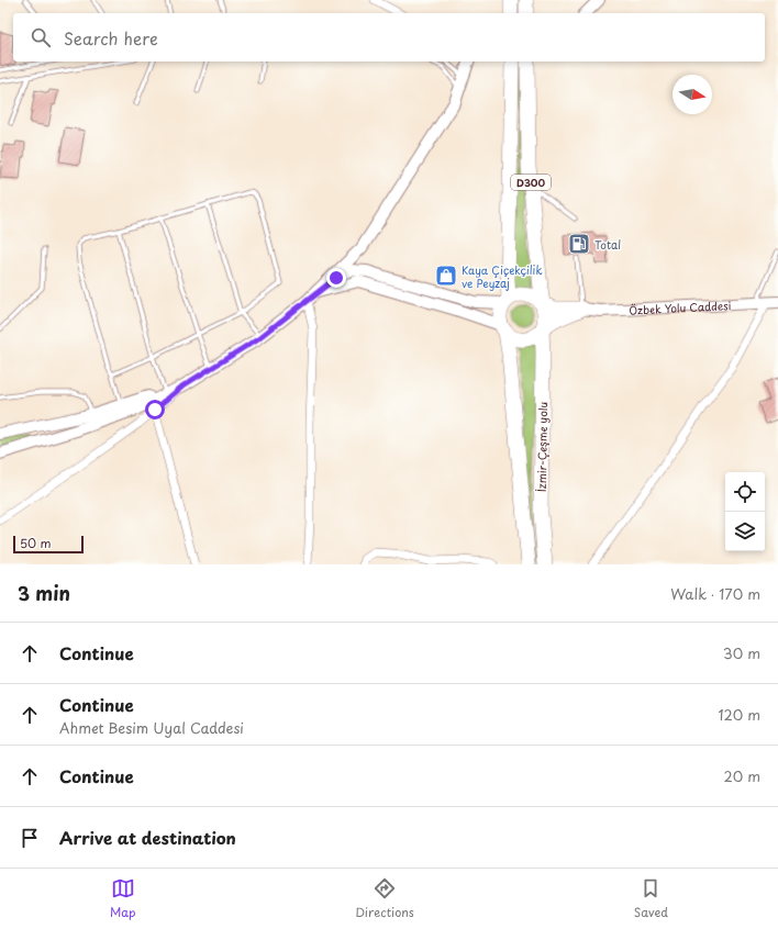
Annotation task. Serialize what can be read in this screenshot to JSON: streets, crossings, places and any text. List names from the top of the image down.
{
  "streets": {
    "highway": ["D300", "İzmir-Çeşme yolu"],
    "main road": ["Özbek Yolu Caddesi"]
  },
  "crossings": [
    ["D300", "İzmir-Çeşme yolu"]
  ],
  "places": {
    "fuel station": ["Total"],
    "shop": ["Kaya Çiçekçilik ve Peyzaj"]
  },
  "scale_bar": "50 m",
  "north": "right",
  "page": {
    "search": "Search here",
    "scale": "50 m",
    "heading": ["3 min", "Walk · 170 m"],
    "list": [
      ["Continue", "30 m"],
      ["Continue", "Ahmet Besim Uyal Caddesi", "120 m"],
      ["Continue", "20 m"],
      "Arrive at destination"
    ],
    "nav": ["Map", "Directions", "Saved"]
  }
}
